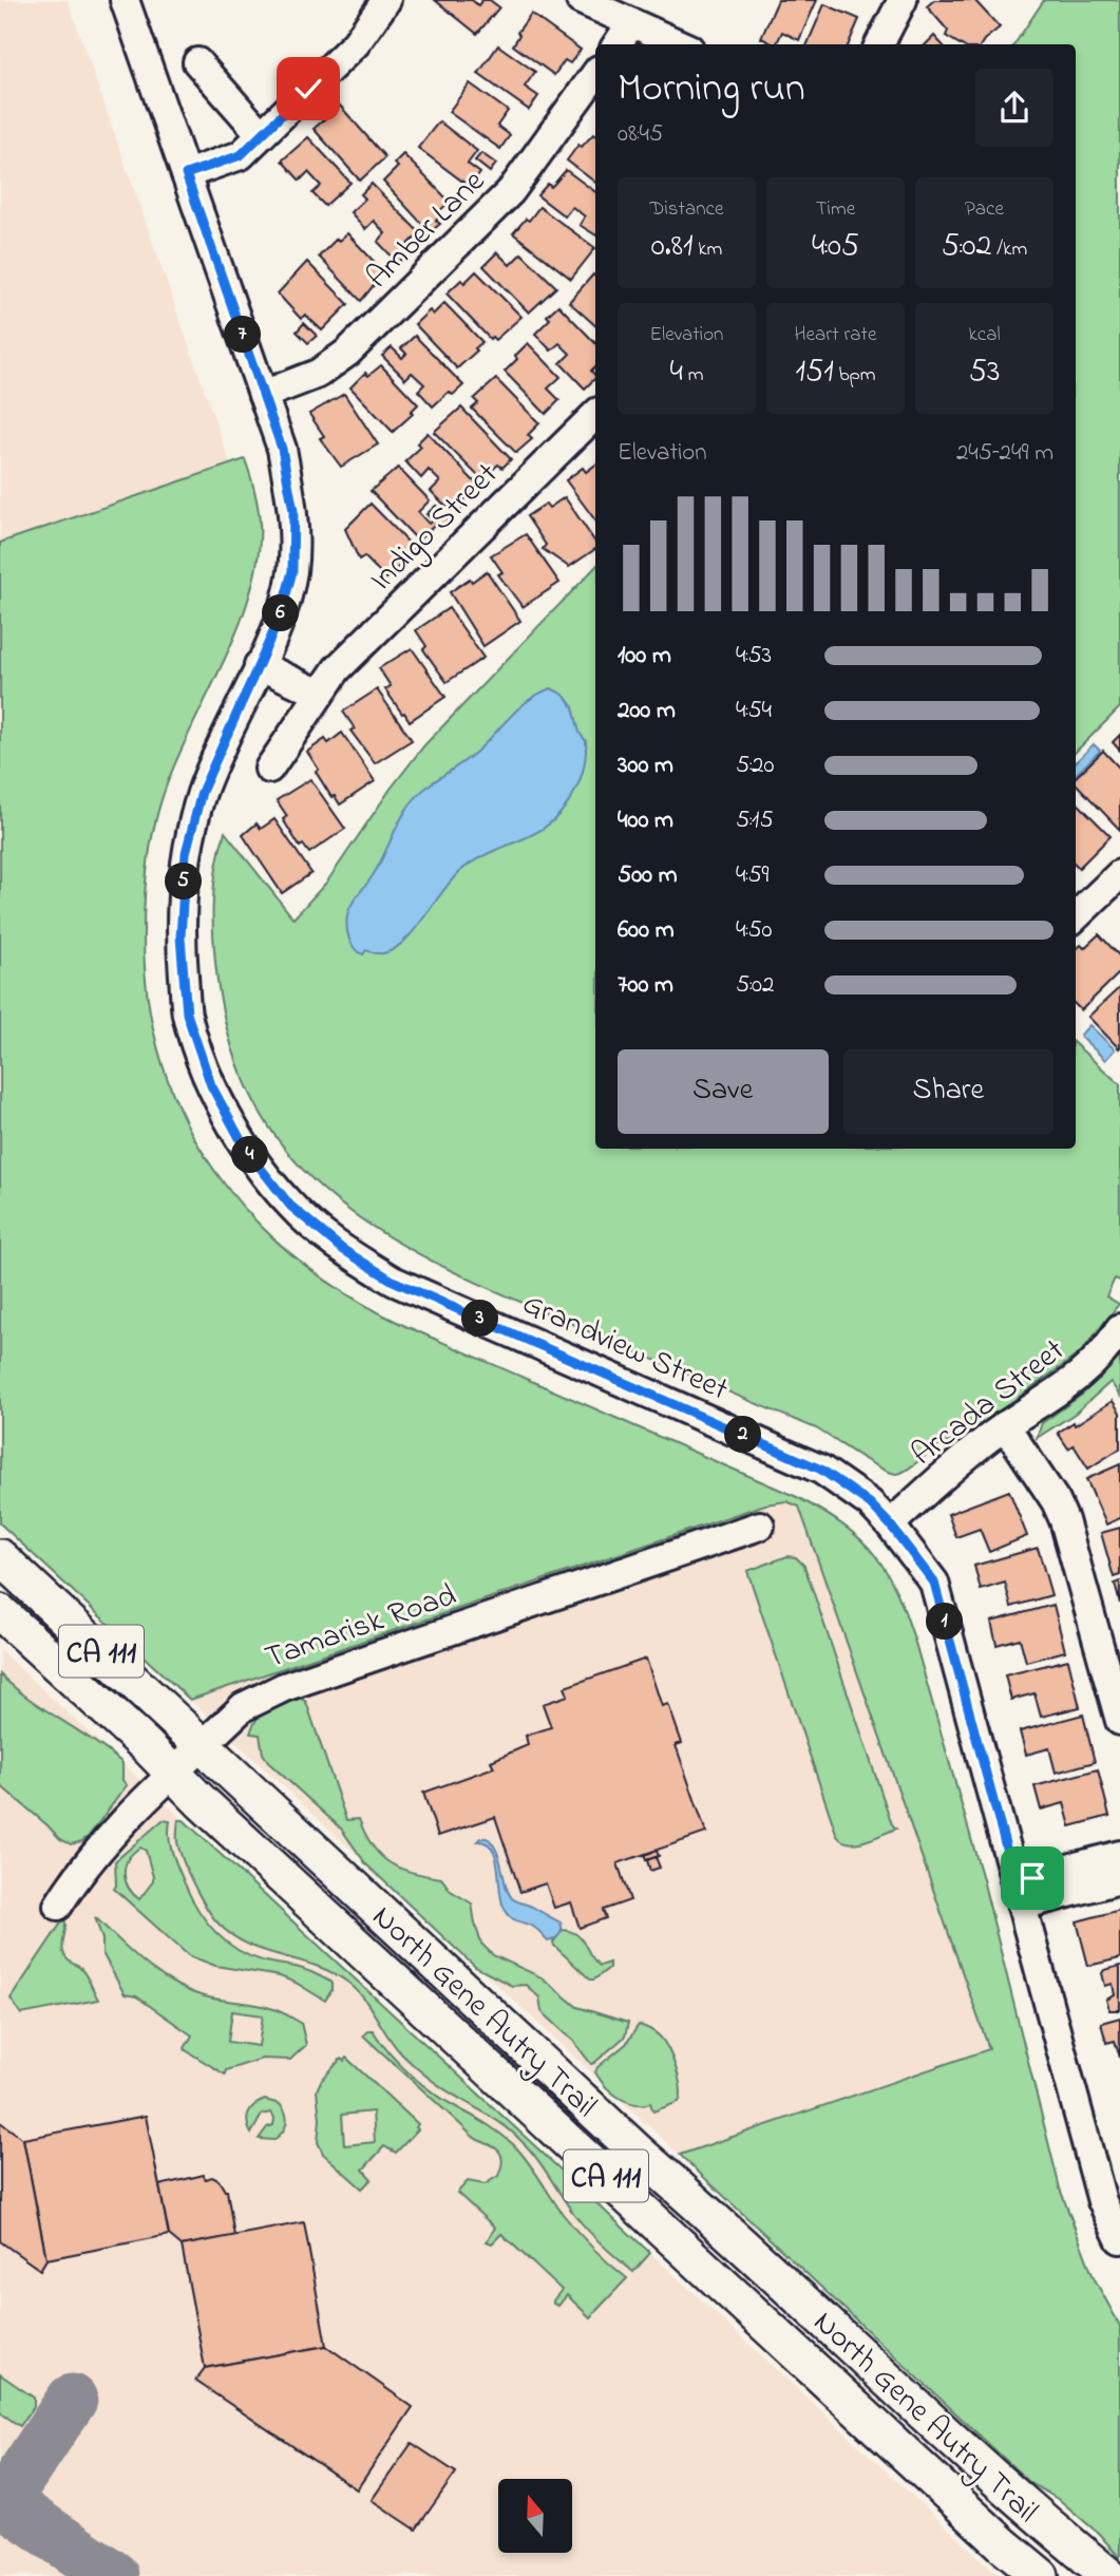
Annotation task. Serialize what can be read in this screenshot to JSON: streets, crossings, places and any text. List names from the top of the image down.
{
  "streets": {
    "main road": ["CA 111", "North Gene Autry Trail"],
    "street": [
      "Amber Lane",
      "Indigo Street",
      "Grandview Street",
      "Arcada Street",
      "Tamarisk Road"
    ]
  },
  "crossings": [
    ["Amber Lane", "Grandview Street"],
    ["Grandview Street", "Arcada Street"],
    ["Tamarisk Road", "North Gene Autry Trail"]
  ],
  "north": "top",
  "page": {
    "heading": ["Morning run", "08:45"],
    "stats": [
      ["Distance", "0.81 km"],
      ["Time", "4:05"],
      ["Pace", "5:02 /km"],
      ["Elevation", "4 m"],
      ["Heart rate", "151 bpm"],
      ["kcal", "53"]
    ],
    "pins": [
      "7",
      "6",
      "5",
      "4",
      "3",
      "2",
      "1"
    ],
    "chart": ["Elevation", "245–249 m"],
    "list": [
      {
        "name": "100 m",
        "note": "4:53"
      },
      {
        "name": "200 m",
        "note": "4:54"
      },
      {
        "name": "300 m",
        "note": "5:20"
      },
      {
        "name": "400 m",
        "note": "5:15"
      },
      {
        "name": "500 m",
        "note": "4:59"
      },
      {
        "name": "600 m",
        "note": "4:50"
      },
      {
        "name": "700 m",
        "note": "5:02"
      }
    ],
    "buttons": ["Save", "Share"]
  }
}
